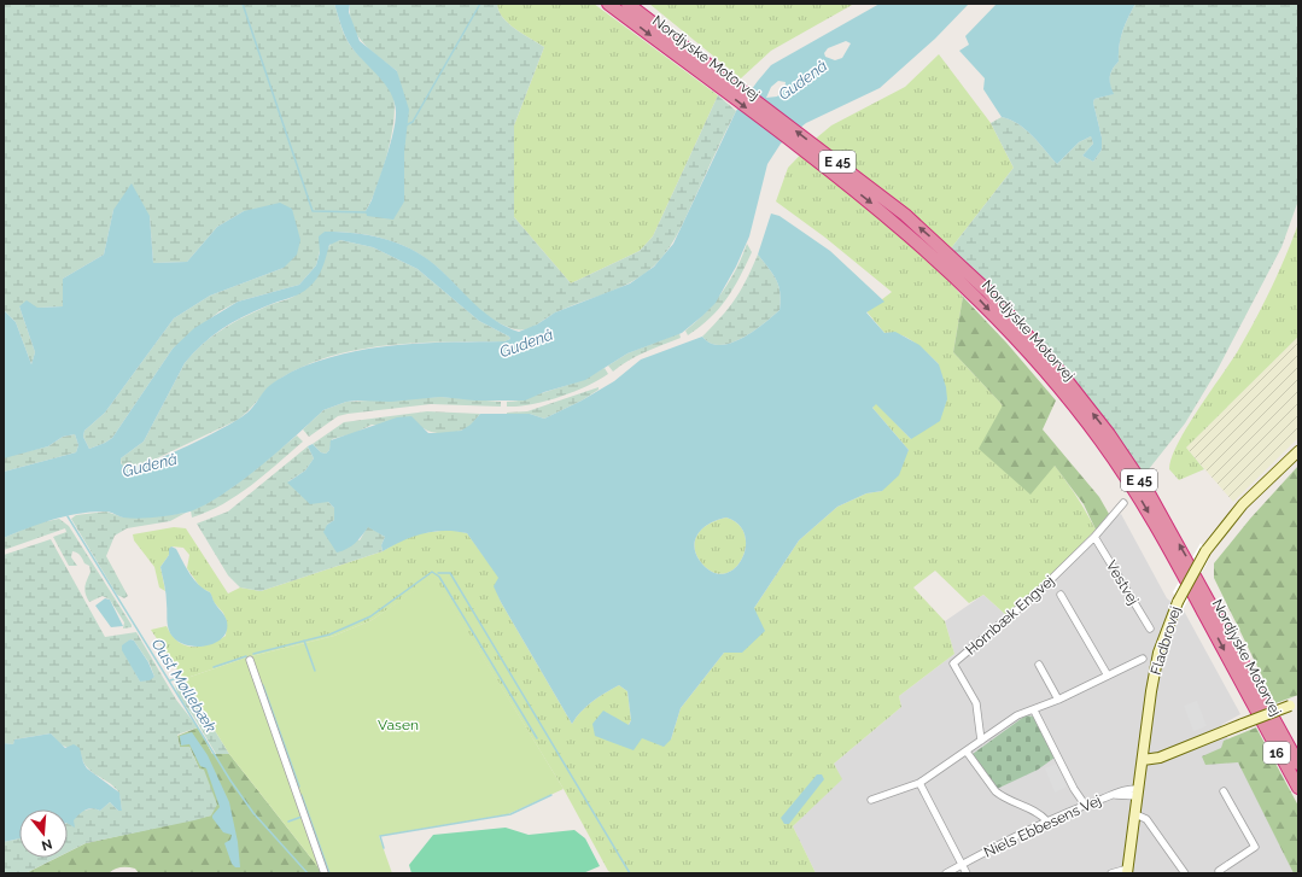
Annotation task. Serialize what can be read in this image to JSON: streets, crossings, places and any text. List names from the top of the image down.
{
  "streets": {
    "highway": ["Nordjyske Motorvej", "E 45", "16"],
    "main road": ["Fladbrovej"],
    "street": ["Vestvej", "Hornbæk Engvej", "Niels Ebbesens Vej"]
  },
  "crossings": [
    ["Nordjyske Motorvej", "16"],
    ["Vestvej", "Hornbæk Engvej"],
    ["Fladbrovej", "Niels Ebbesens Vej"]
  ],
  "water": ["Gudenå", "Oust Møllebæk"],
  "parks": ["Vasen"],
  "north": "bottom"
}
